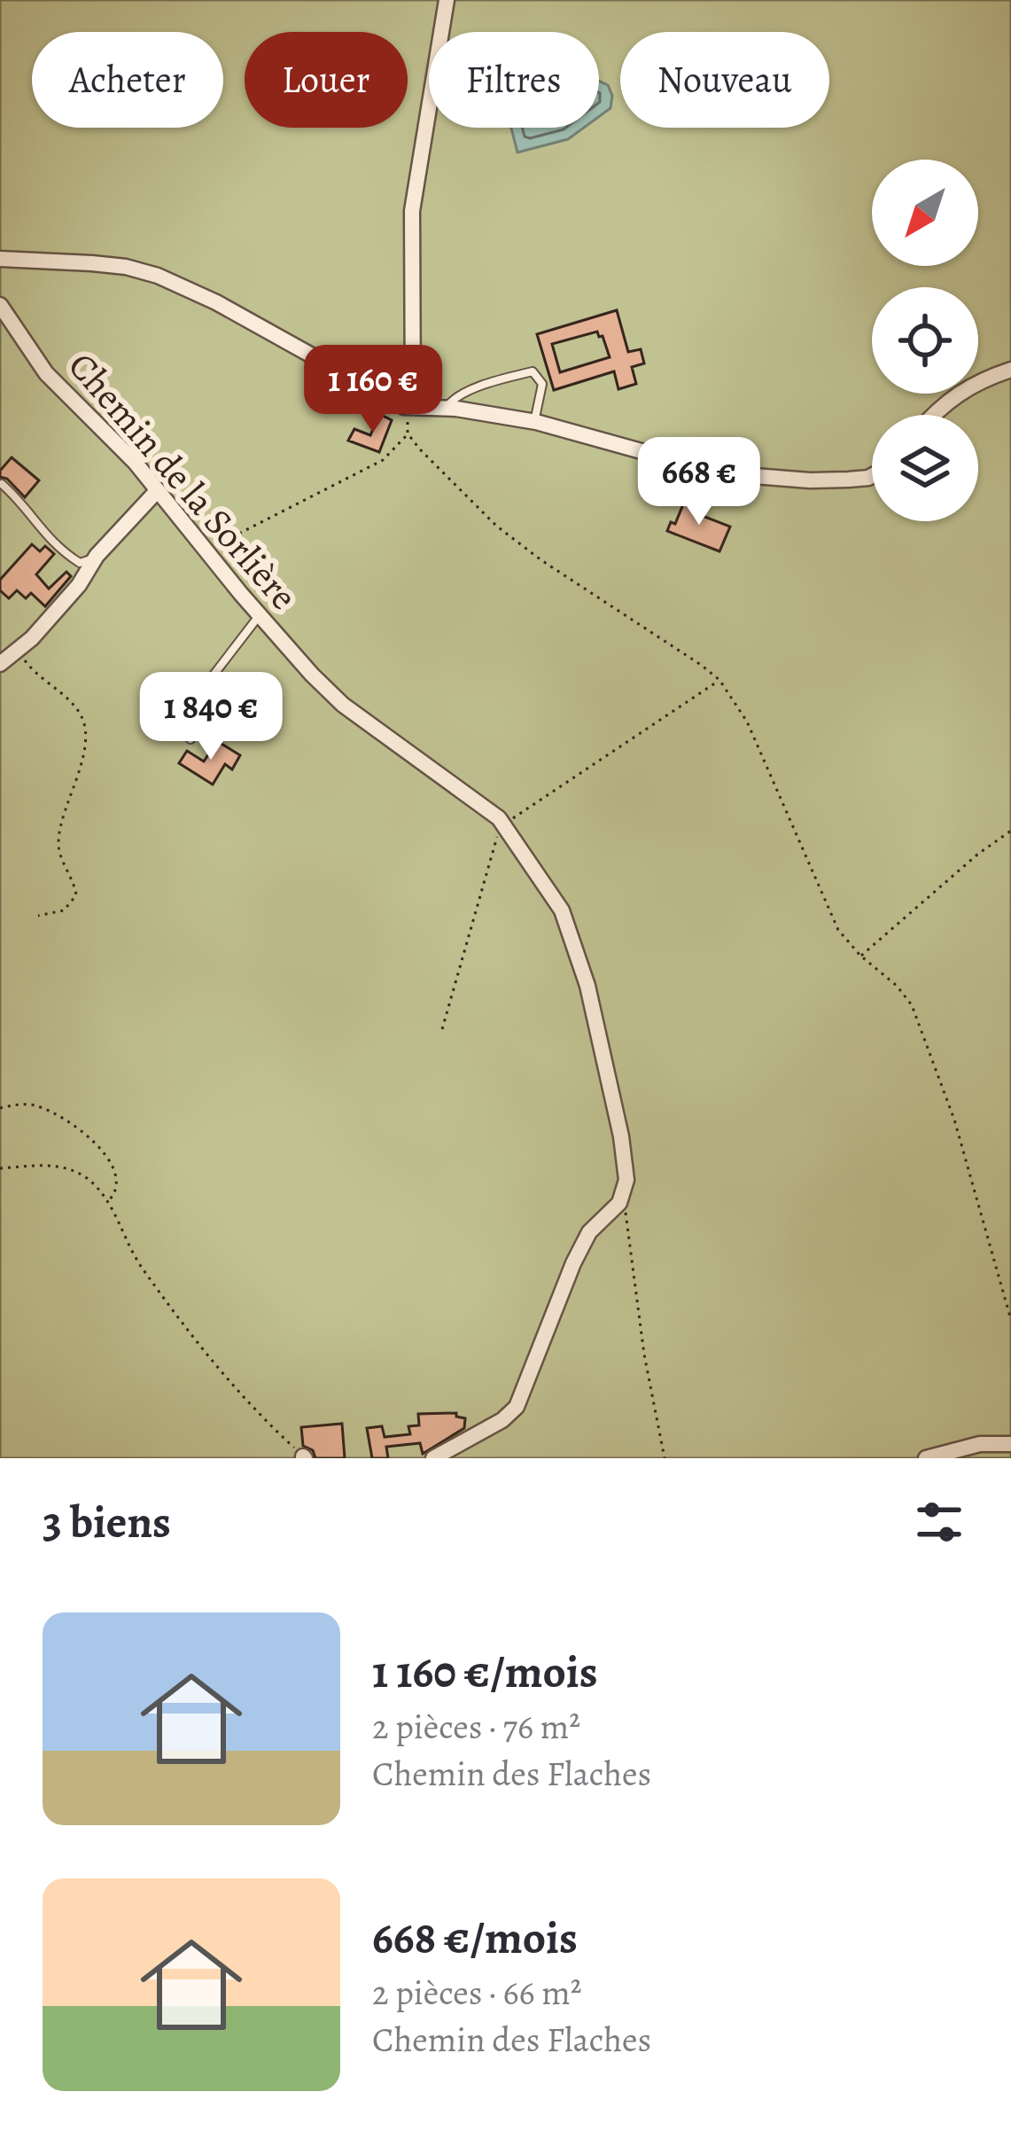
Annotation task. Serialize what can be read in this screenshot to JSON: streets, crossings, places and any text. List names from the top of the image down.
{
  "streets": {
    "street": ["Chemin de la Sorlière"]
  },
  "north": "bottom left",
  "page": {
    "chip": [
      "Acheter",
      "Louer",
      "Filtres",
      "Nouveau"
    ],
    "price": ["1 160 €", "668 €", "1 840 €"],
    "heading": "3 biens",
    "list": [
      {
        "name": "1 160 €/mois",
        "note": "2 pièces · 76 m² · Chemin des Flaches"
      },
      {
        "name": "668 €/mois",
        "note": "2 pièces · 66 m² · Chemin des Flaches"
      }
    ]
  }
}
